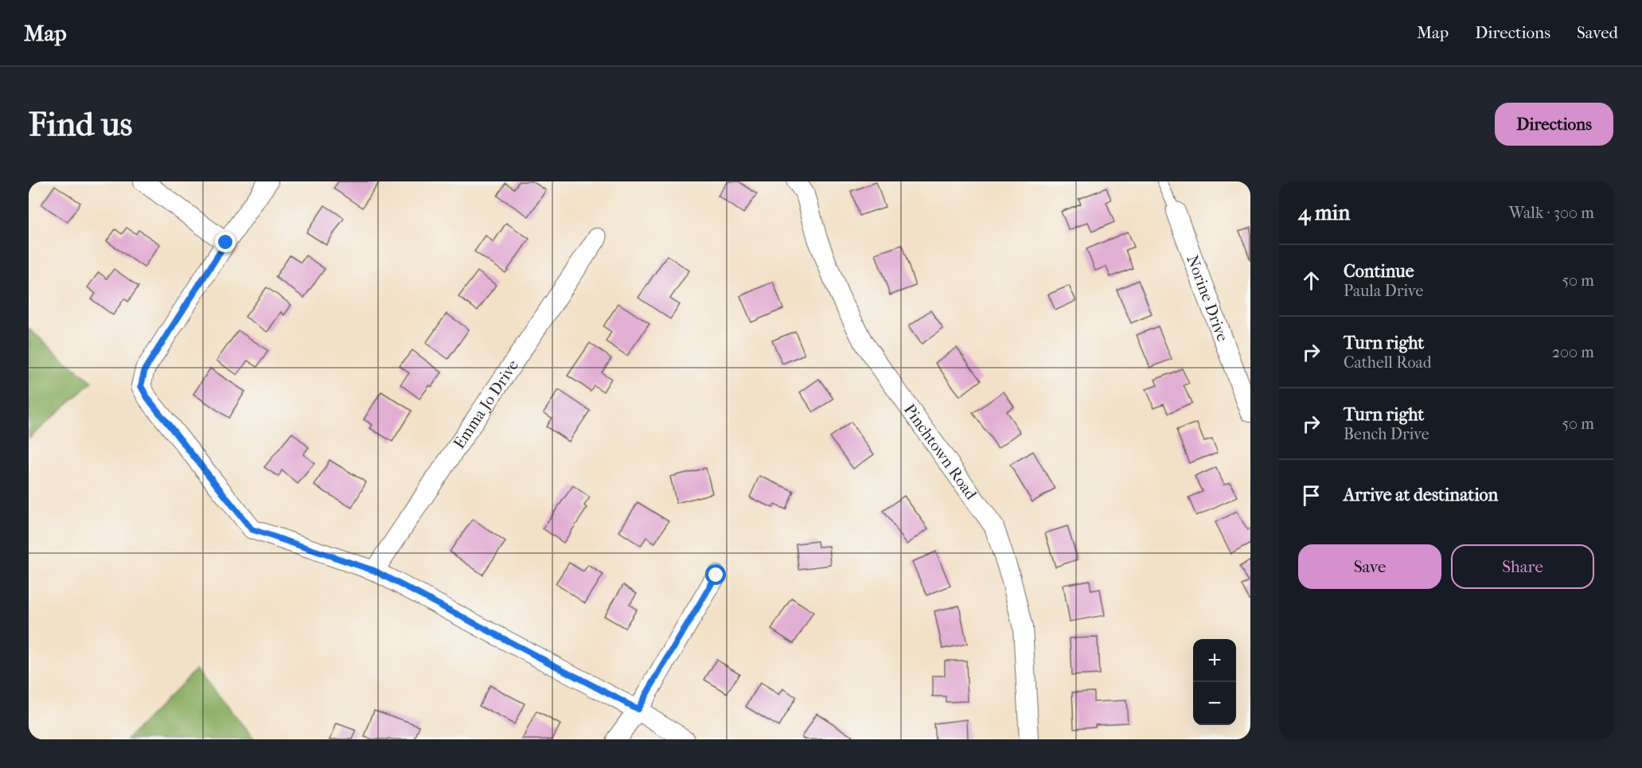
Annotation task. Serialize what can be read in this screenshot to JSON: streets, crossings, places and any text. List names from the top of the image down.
{
  "streets": {
    "street": ["Norine Drive", "Emma Jo Drive", "Pinchtown Road"]
  },
  "page": {
    "header": "Map",
    "nav": ["Map", "Directions", "Saved"],
    "buttons": [
      "Directions",
      ["Save", "Share"]
    ],
    "title": "Find us",
    "heading": ["4 min", "Walk · 300 m"],
    "list": [
      ["Continue", "Paula Drive", "50 m"],
      ["Turn right", "Cathell Road", "200 m"],
      ["Turn right", "Bench Drive", "50 m"],
      "Arrive at destination"
    ],
    "map_buttons": ["+", "−"]
  }
}
